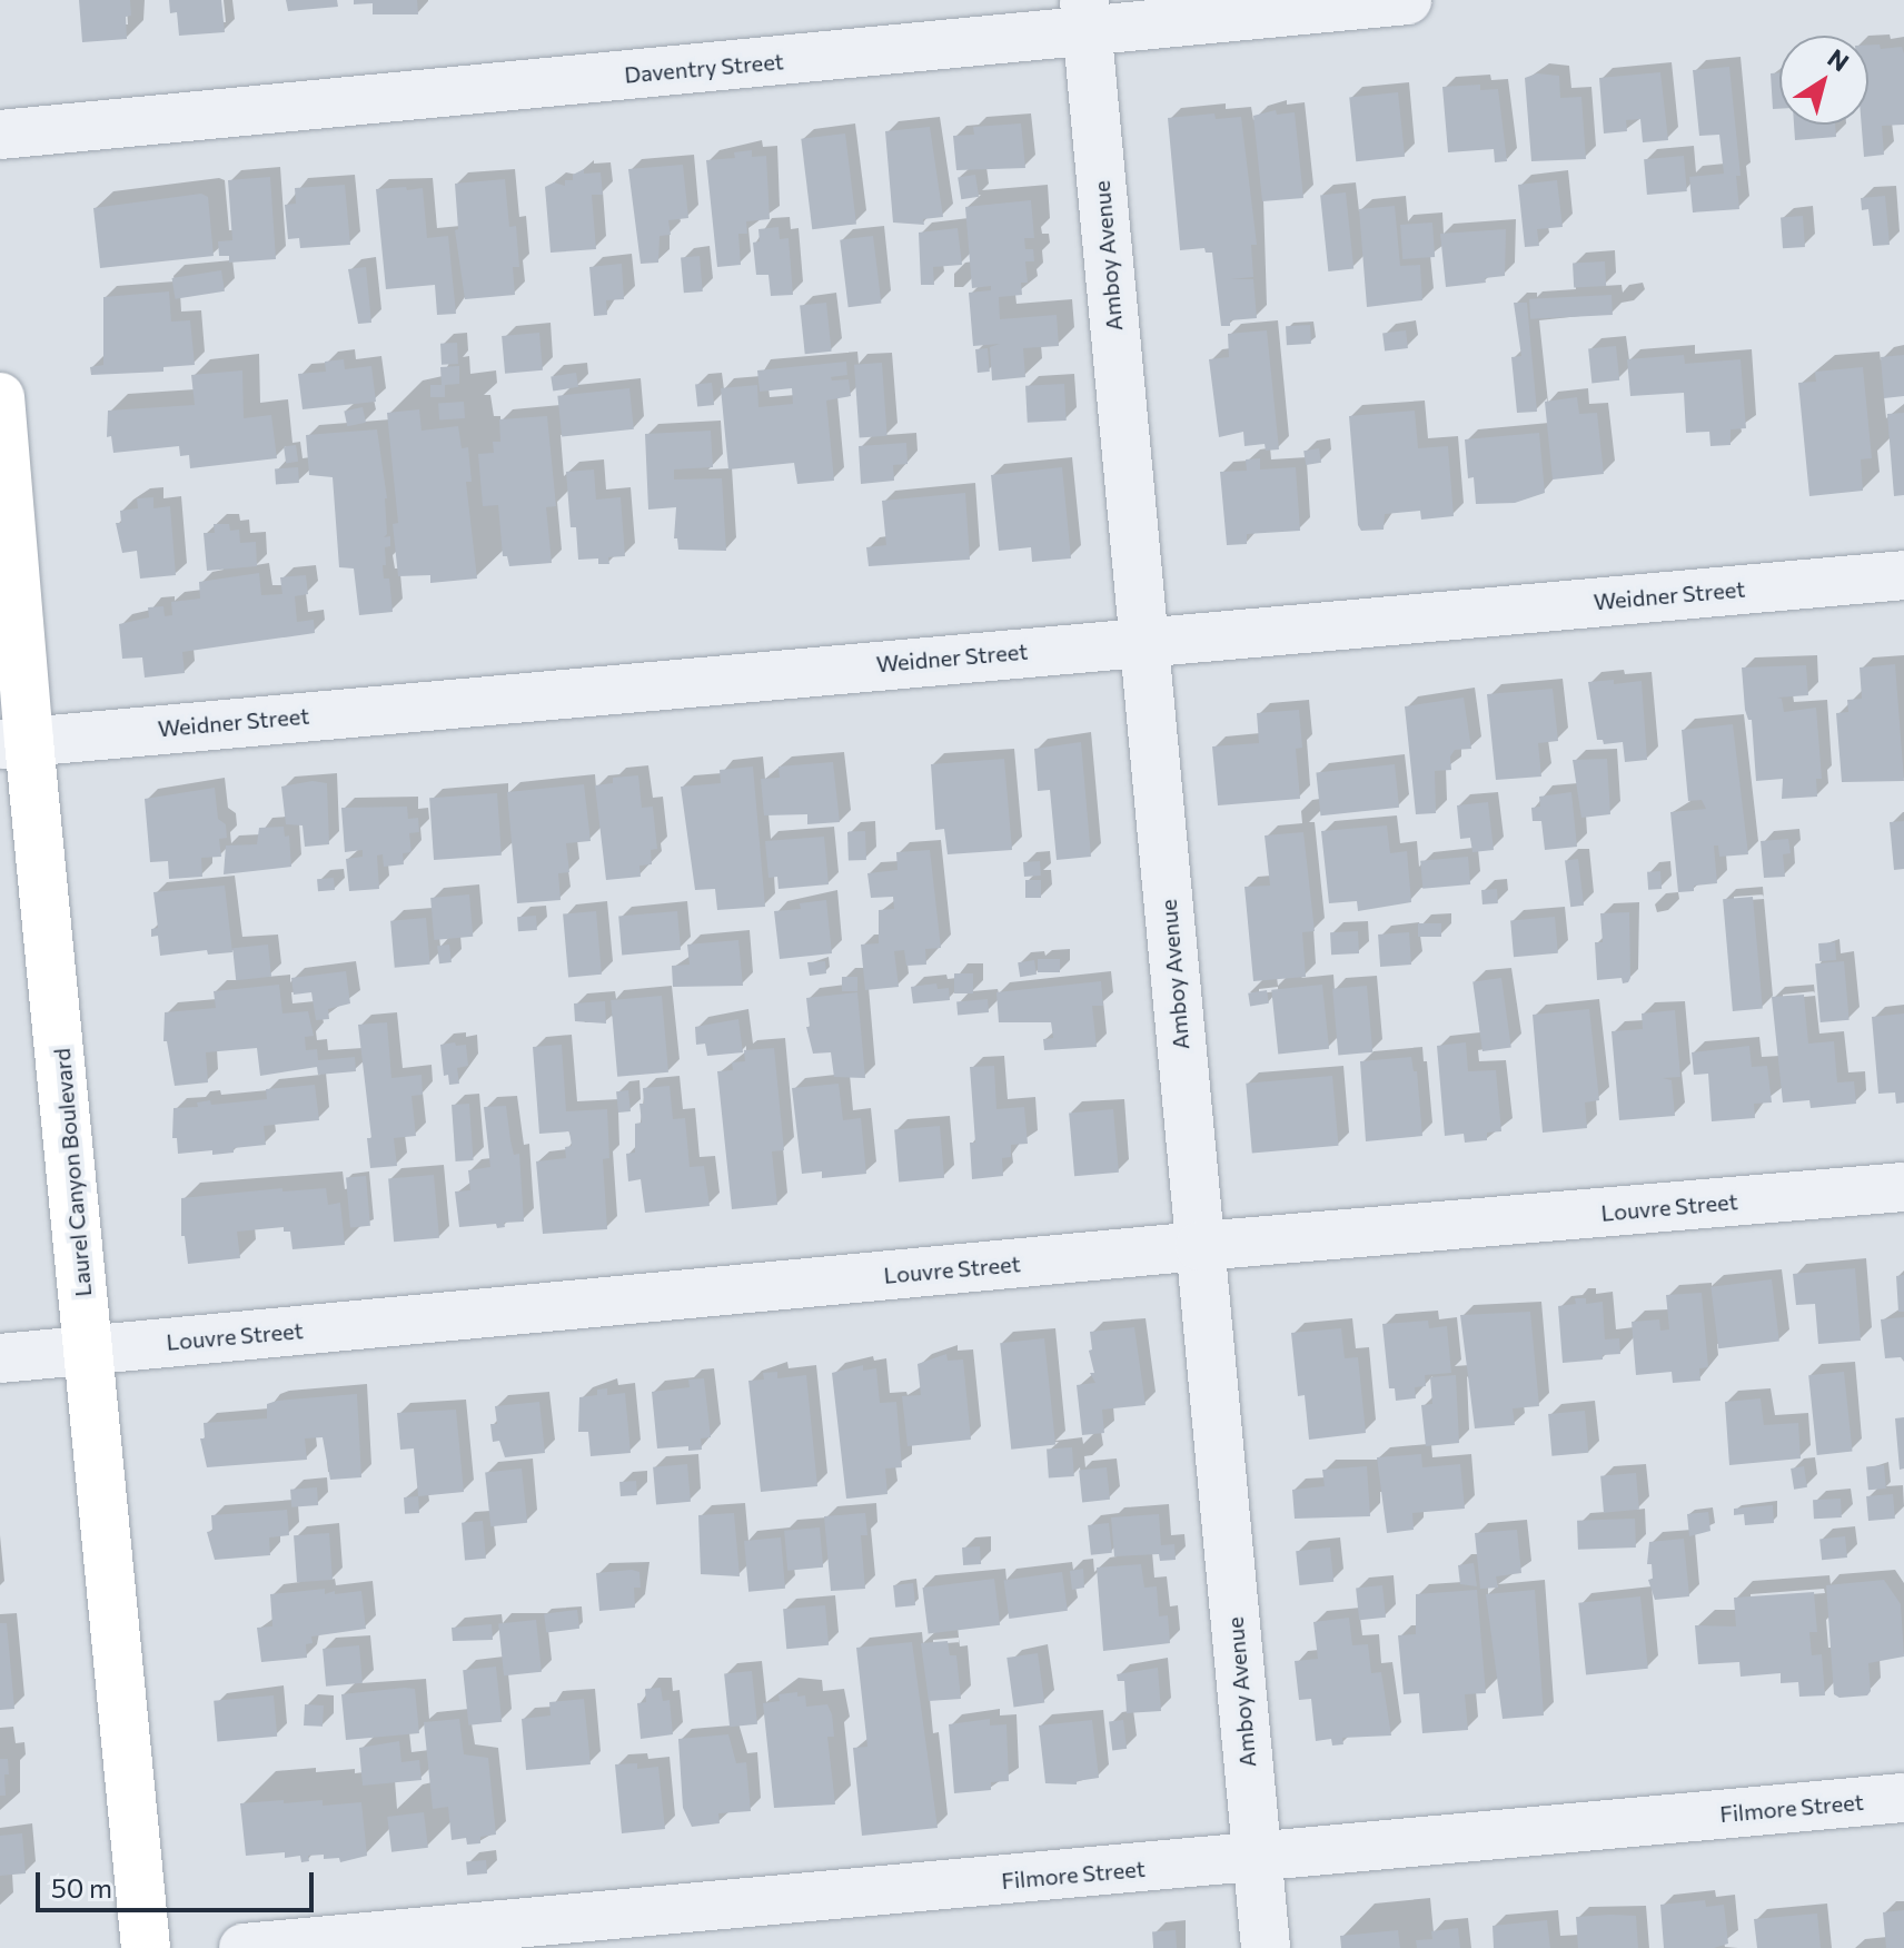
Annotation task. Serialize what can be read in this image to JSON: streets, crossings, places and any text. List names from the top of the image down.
{
  "streets": {
    "main road": ["Laurel Canyon Boulevard"],
    "street": [
      "Daventry Street",
      "Amboy Avenue",
      "Weidner Street",
      "Louvre Street",
      "Filmore Street"
    ]
  },
  "crossings": [
    ["Daventry Street", "Amboy Avenue"],
    ["Amboy Avenue", "Weidner Street"],
    ["Amboy Avenue", "Louvre Street"],
    ["Amboy Avenue", "Filmore Street"],
    ["Weidner Street", "Laurel Canyon Boulevard"],
    ["Laurel Canyon Boulevard", "Louvre Street"]
  ],
  "scale_bar": "50 m",
  "north": "top right"
}
